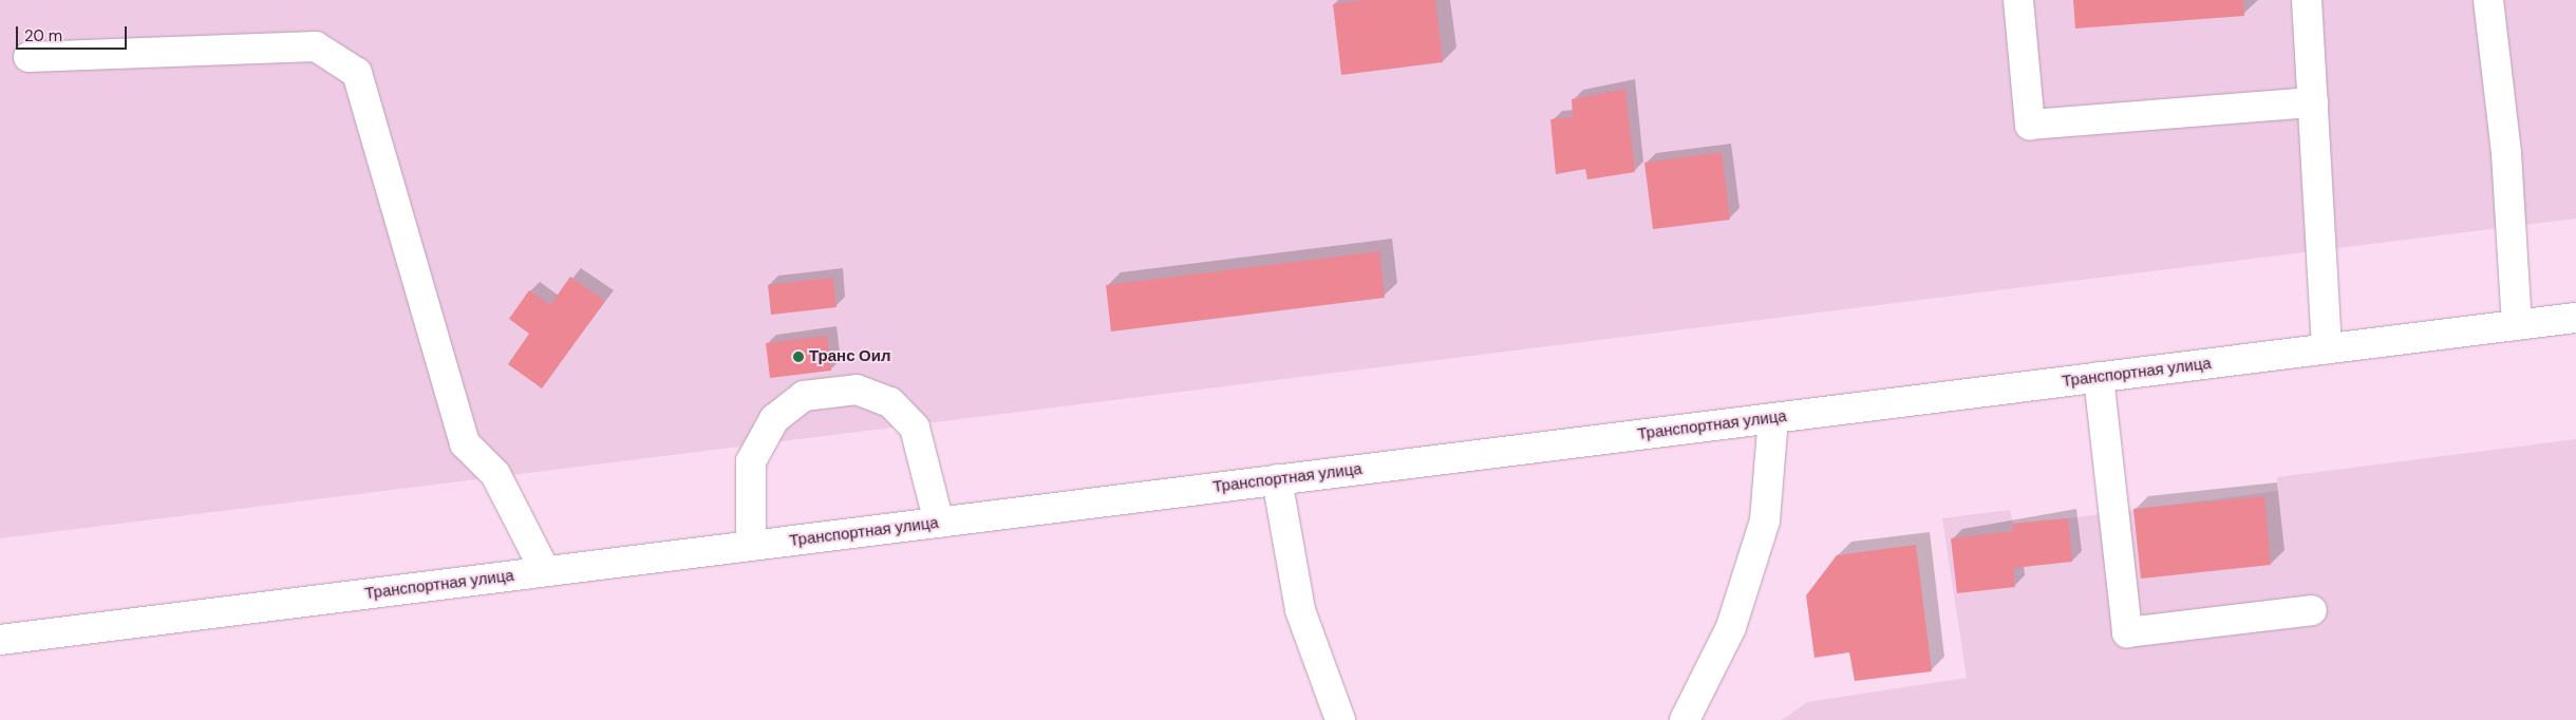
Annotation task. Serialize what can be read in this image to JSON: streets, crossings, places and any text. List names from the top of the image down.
{
  "streets": {
    "main road": ["Транспортная улица"]
  },
  "places": ["Транс Оил"],
  "scale_bar": "20 m"
}
